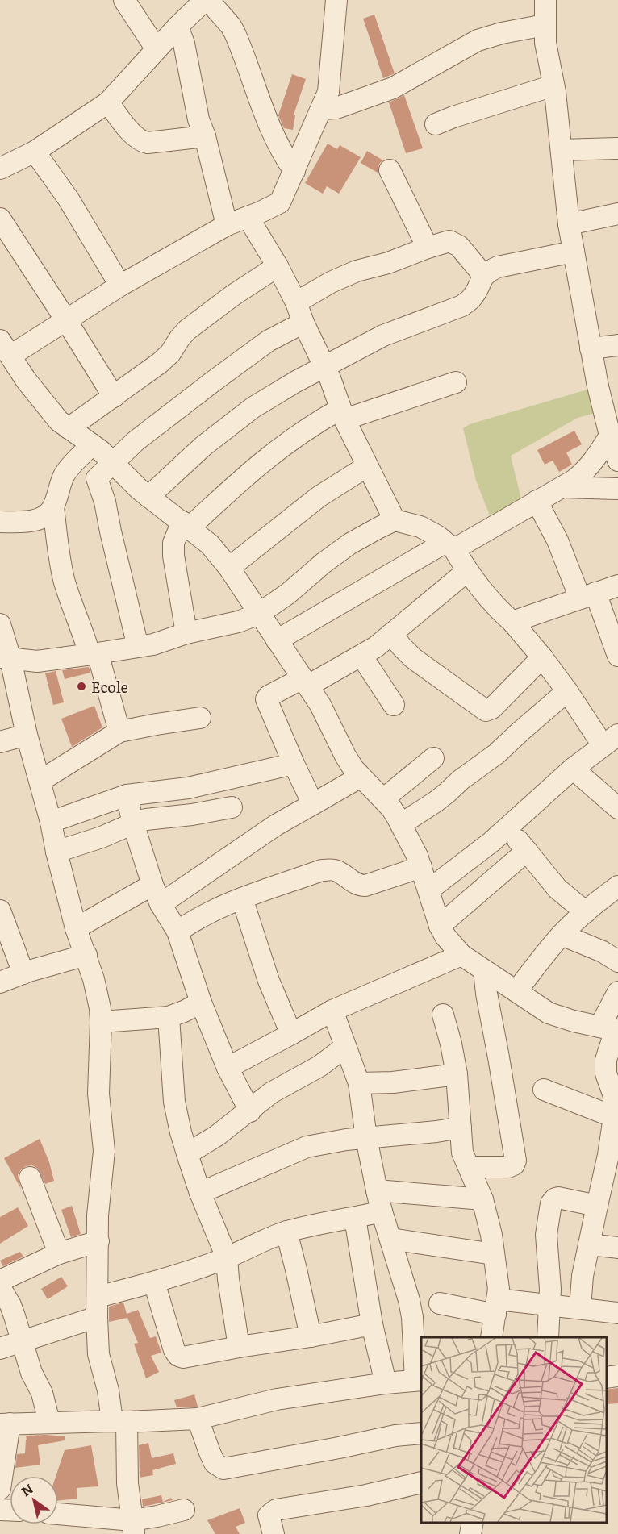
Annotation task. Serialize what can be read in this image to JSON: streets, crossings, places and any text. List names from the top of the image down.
{
  "places": ["Ecole"],
  "north": "top left"
}
